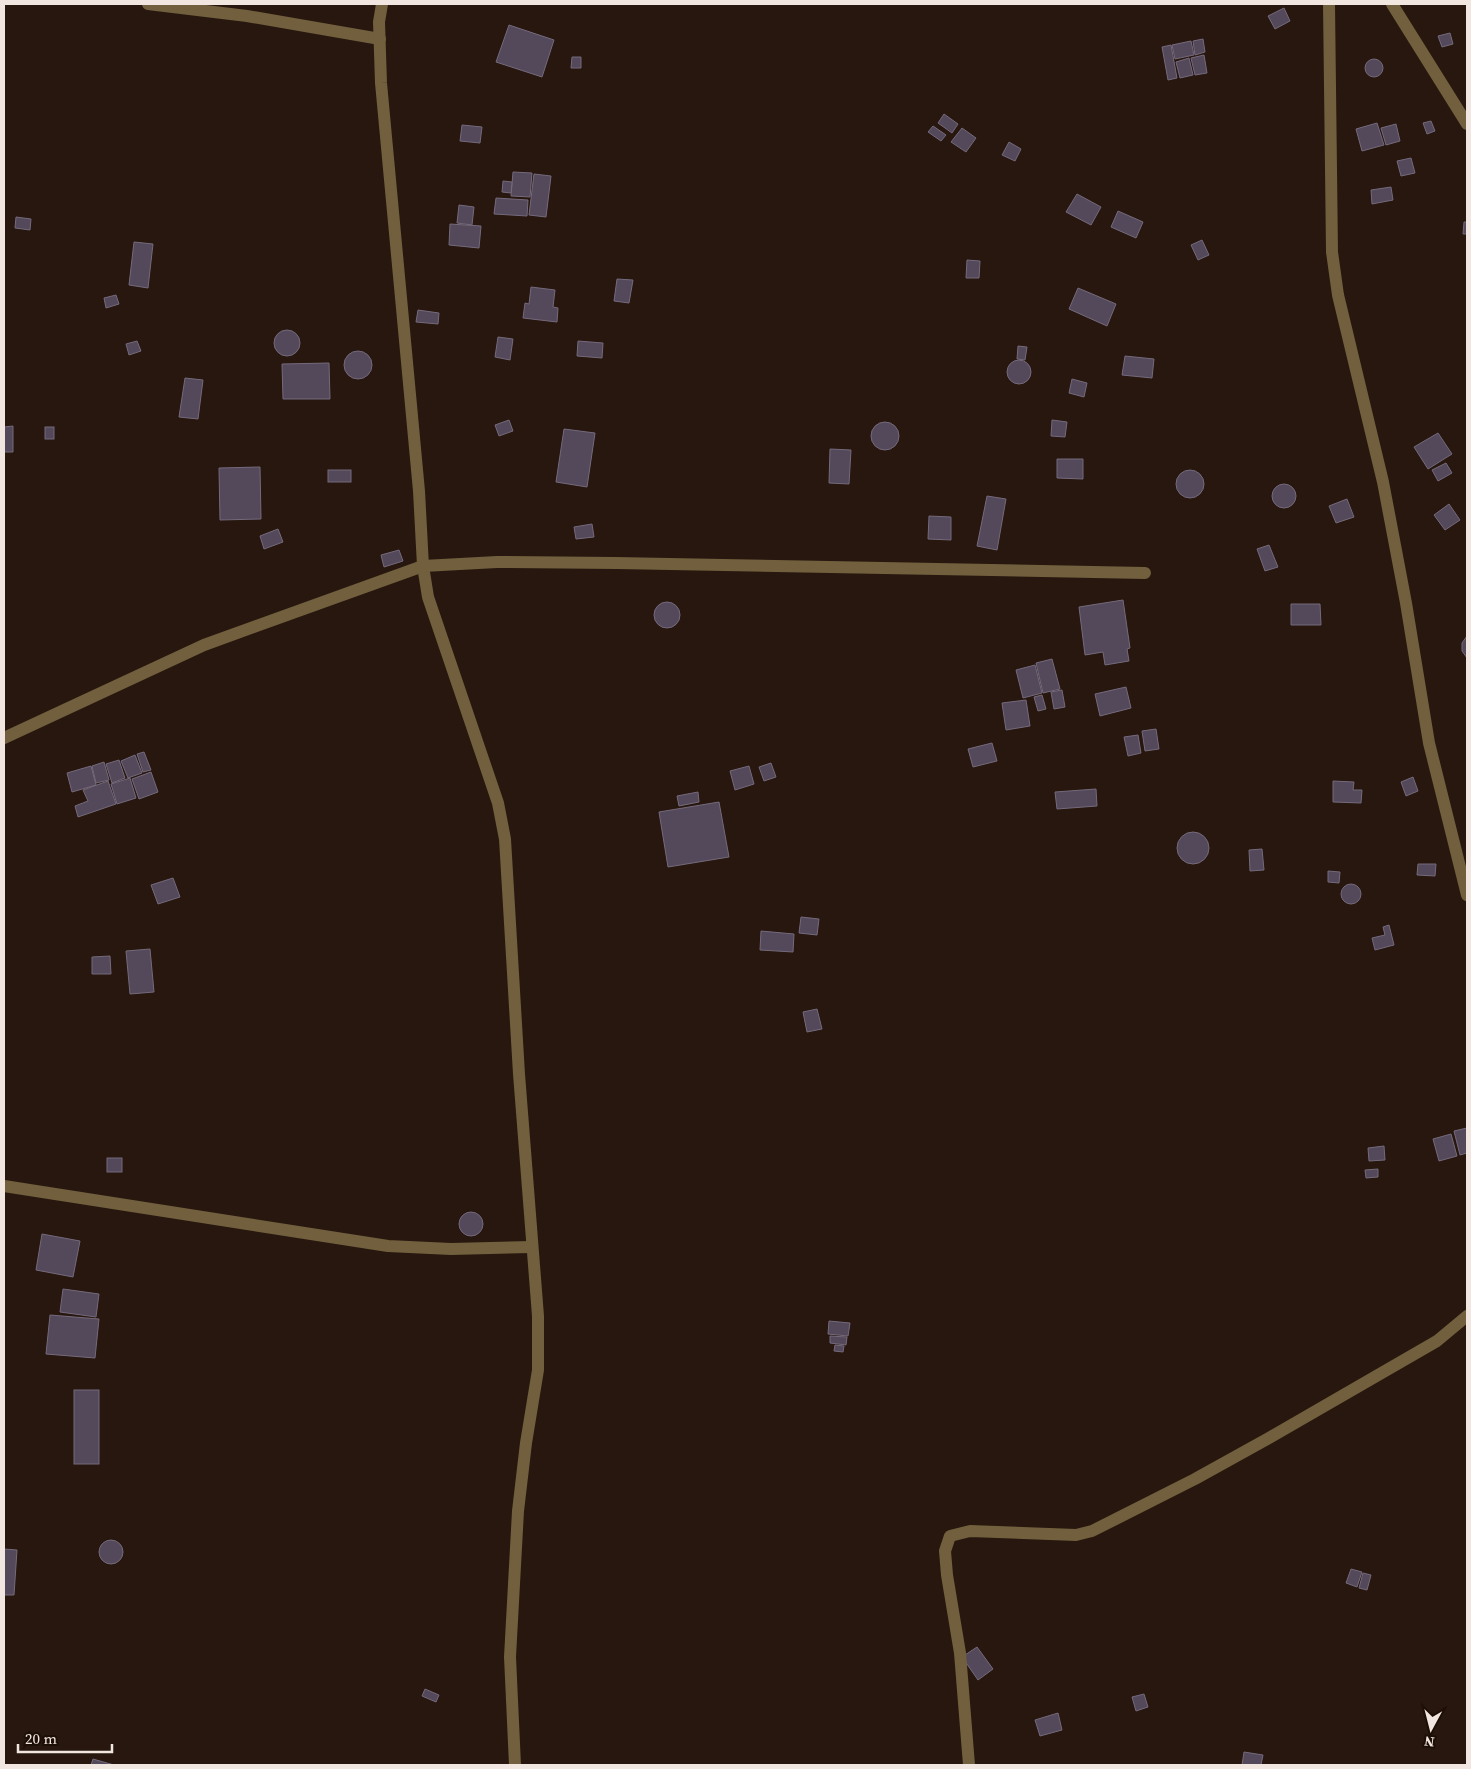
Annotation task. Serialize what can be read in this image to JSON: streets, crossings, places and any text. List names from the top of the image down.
{
  "scale_bar": "20 m",
  "north": "bottom"
}
